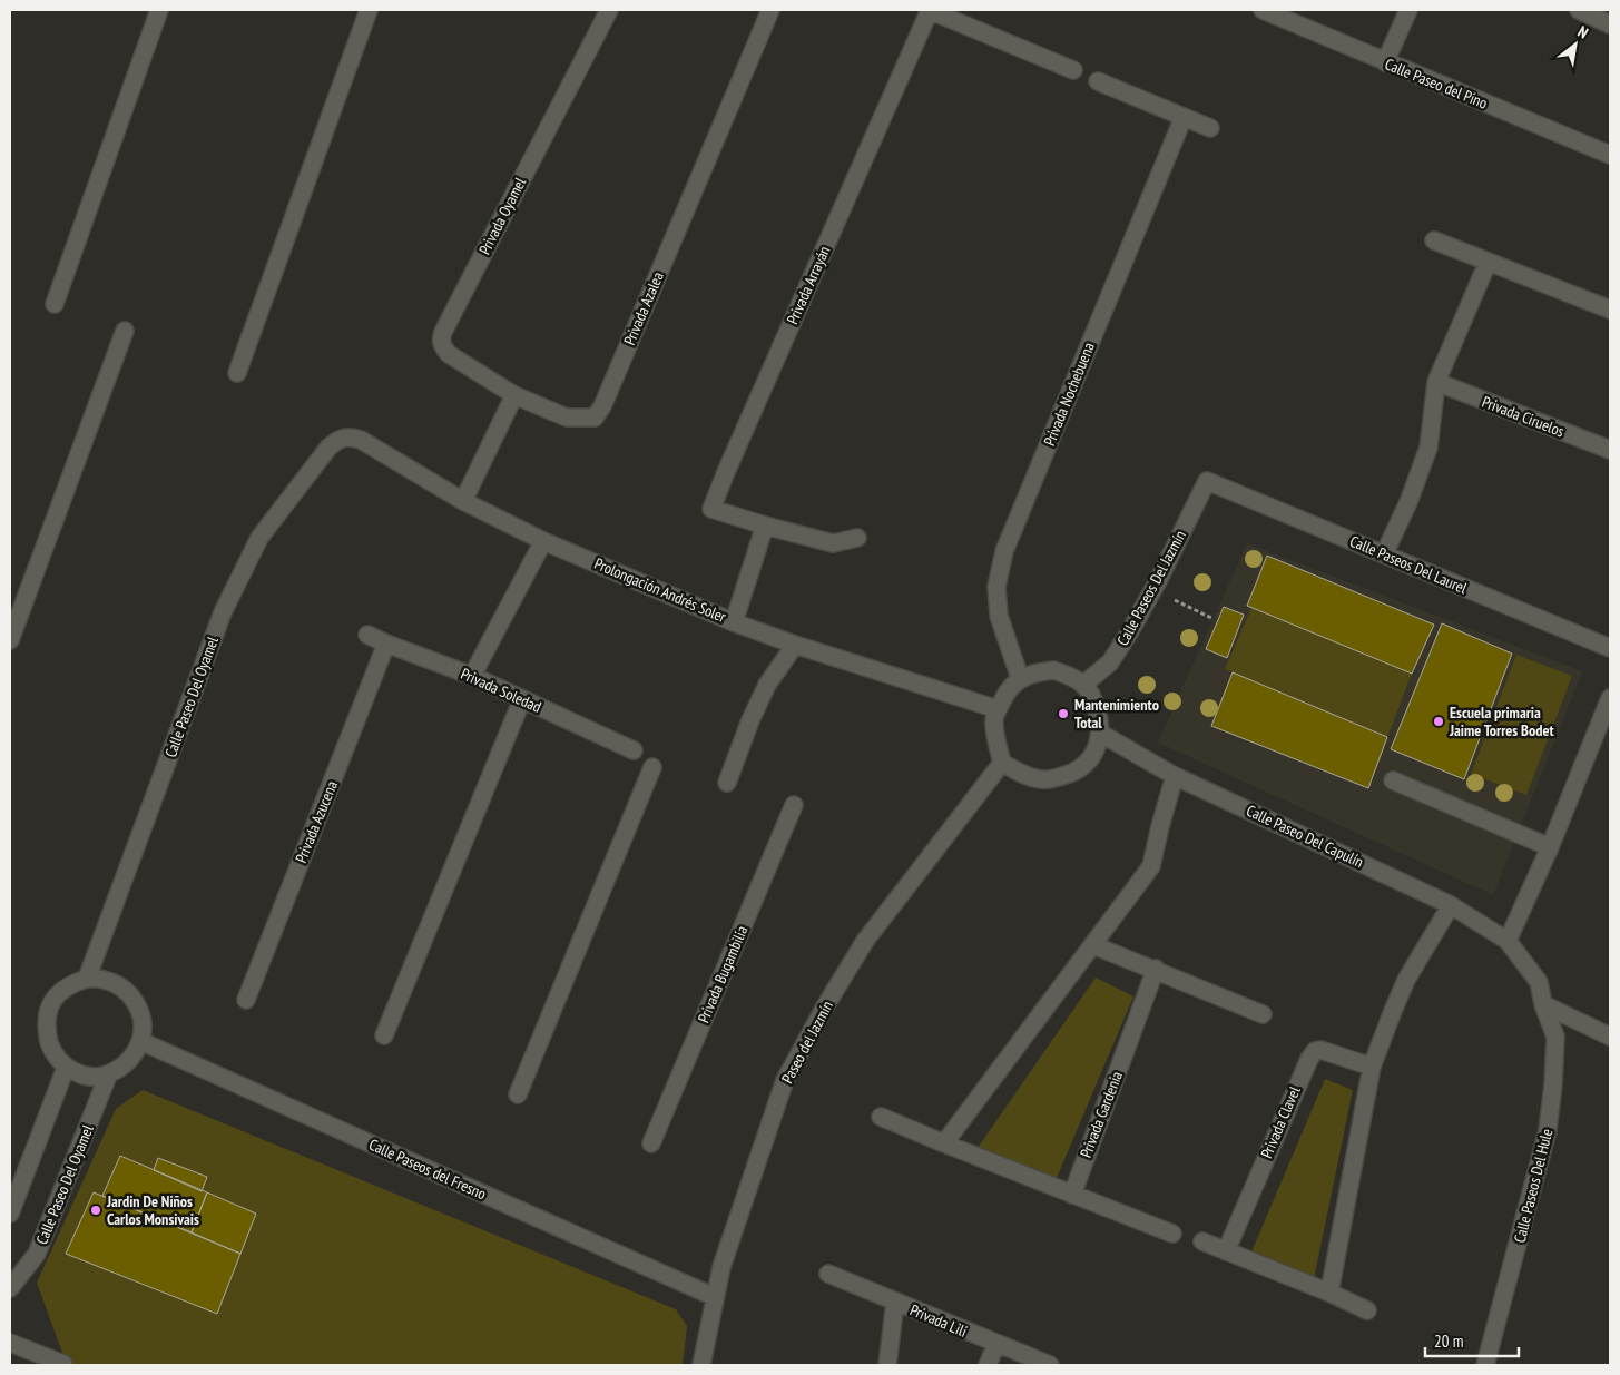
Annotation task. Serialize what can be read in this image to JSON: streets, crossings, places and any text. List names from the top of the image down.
{
  "streets": {
    "street": [
      "Calle Paseo del Pino",
      "Privada Oyamel",
      "Privada Arrayán",
      "Privada Azalea",
      "Privada Nochebuena",
      "Privada Ciruelos",
      "Calle Paseos Del Laurel",
      "Calle Paseos Del Jazmín",
      "Prolongación Andrés Soler",
      "Privada Soledad",
      "Calle Paseo Del Oyamel",
      "Privada Azucena",
      "Calle Paseo Del Capulín",
      "Privada Bugambilia",
      "Paseo del Jazmín",
      "Privada Gardenia",
      "Privada Clavel",
      "Calle Paseos del Fresno",
      "Calle Paseos Del Hule",
      "Privada Lili"
    ]
  },
  "crossings": [
    ["Privada Oyamel", "Privada Azalea"],
    ["Privada Nochebuena", "Calle Paseos Del Jazmín"],
    ["Privada Nochebuena", "Prolongación Andrés Soler"],
    ["Privada Nochebuena", "Calle Paseo Del Capulín"],
    ["Privada Nochebuena", "Paseo del Jazmín"],
    ["Calle Paseos Del Laurel", "Calle Paseos Del Jazmín"],
    ["Calle Paseos Del Jazmín", "Prolongación Andrés Soler"],
    ["Calle Paseos Del Jazmín", "Calle Paseo Del Capulín"],
    ["Calle Paseos Del Jazmín", "Paseo del Jazmín"],
    ["Prolongación Andrés Soler", "Calle Paseo Del Oyamel"],
    ["Prolongación Andrés Soler", "Calle Paseo Del Capulín"],
    ["Prolongación Andrés Soler", "Paseo del Jazmín"],
    ["Privada Soledad", "Privada Azucena"],
    ["Calle Paseo Del Oyamel", "Calle Paseos del Fresno"],
    ["Calle Paseo Del Capulín", "Paseo del Jazmín"],
    ["Calle Paseo Del Capulín", "Calle Paseos Del Hule"],
    ["Paseo del Jazmín", "Calle Paseos del Fresno"]
  ],
  "places": ["Mantenimiento Total", "Escuela primaria Jaime Torres Bodet", "Jardin De Niños Carlos Monsivais"],
  "scale_bar": "20 m",
  "north": "top right"
}
